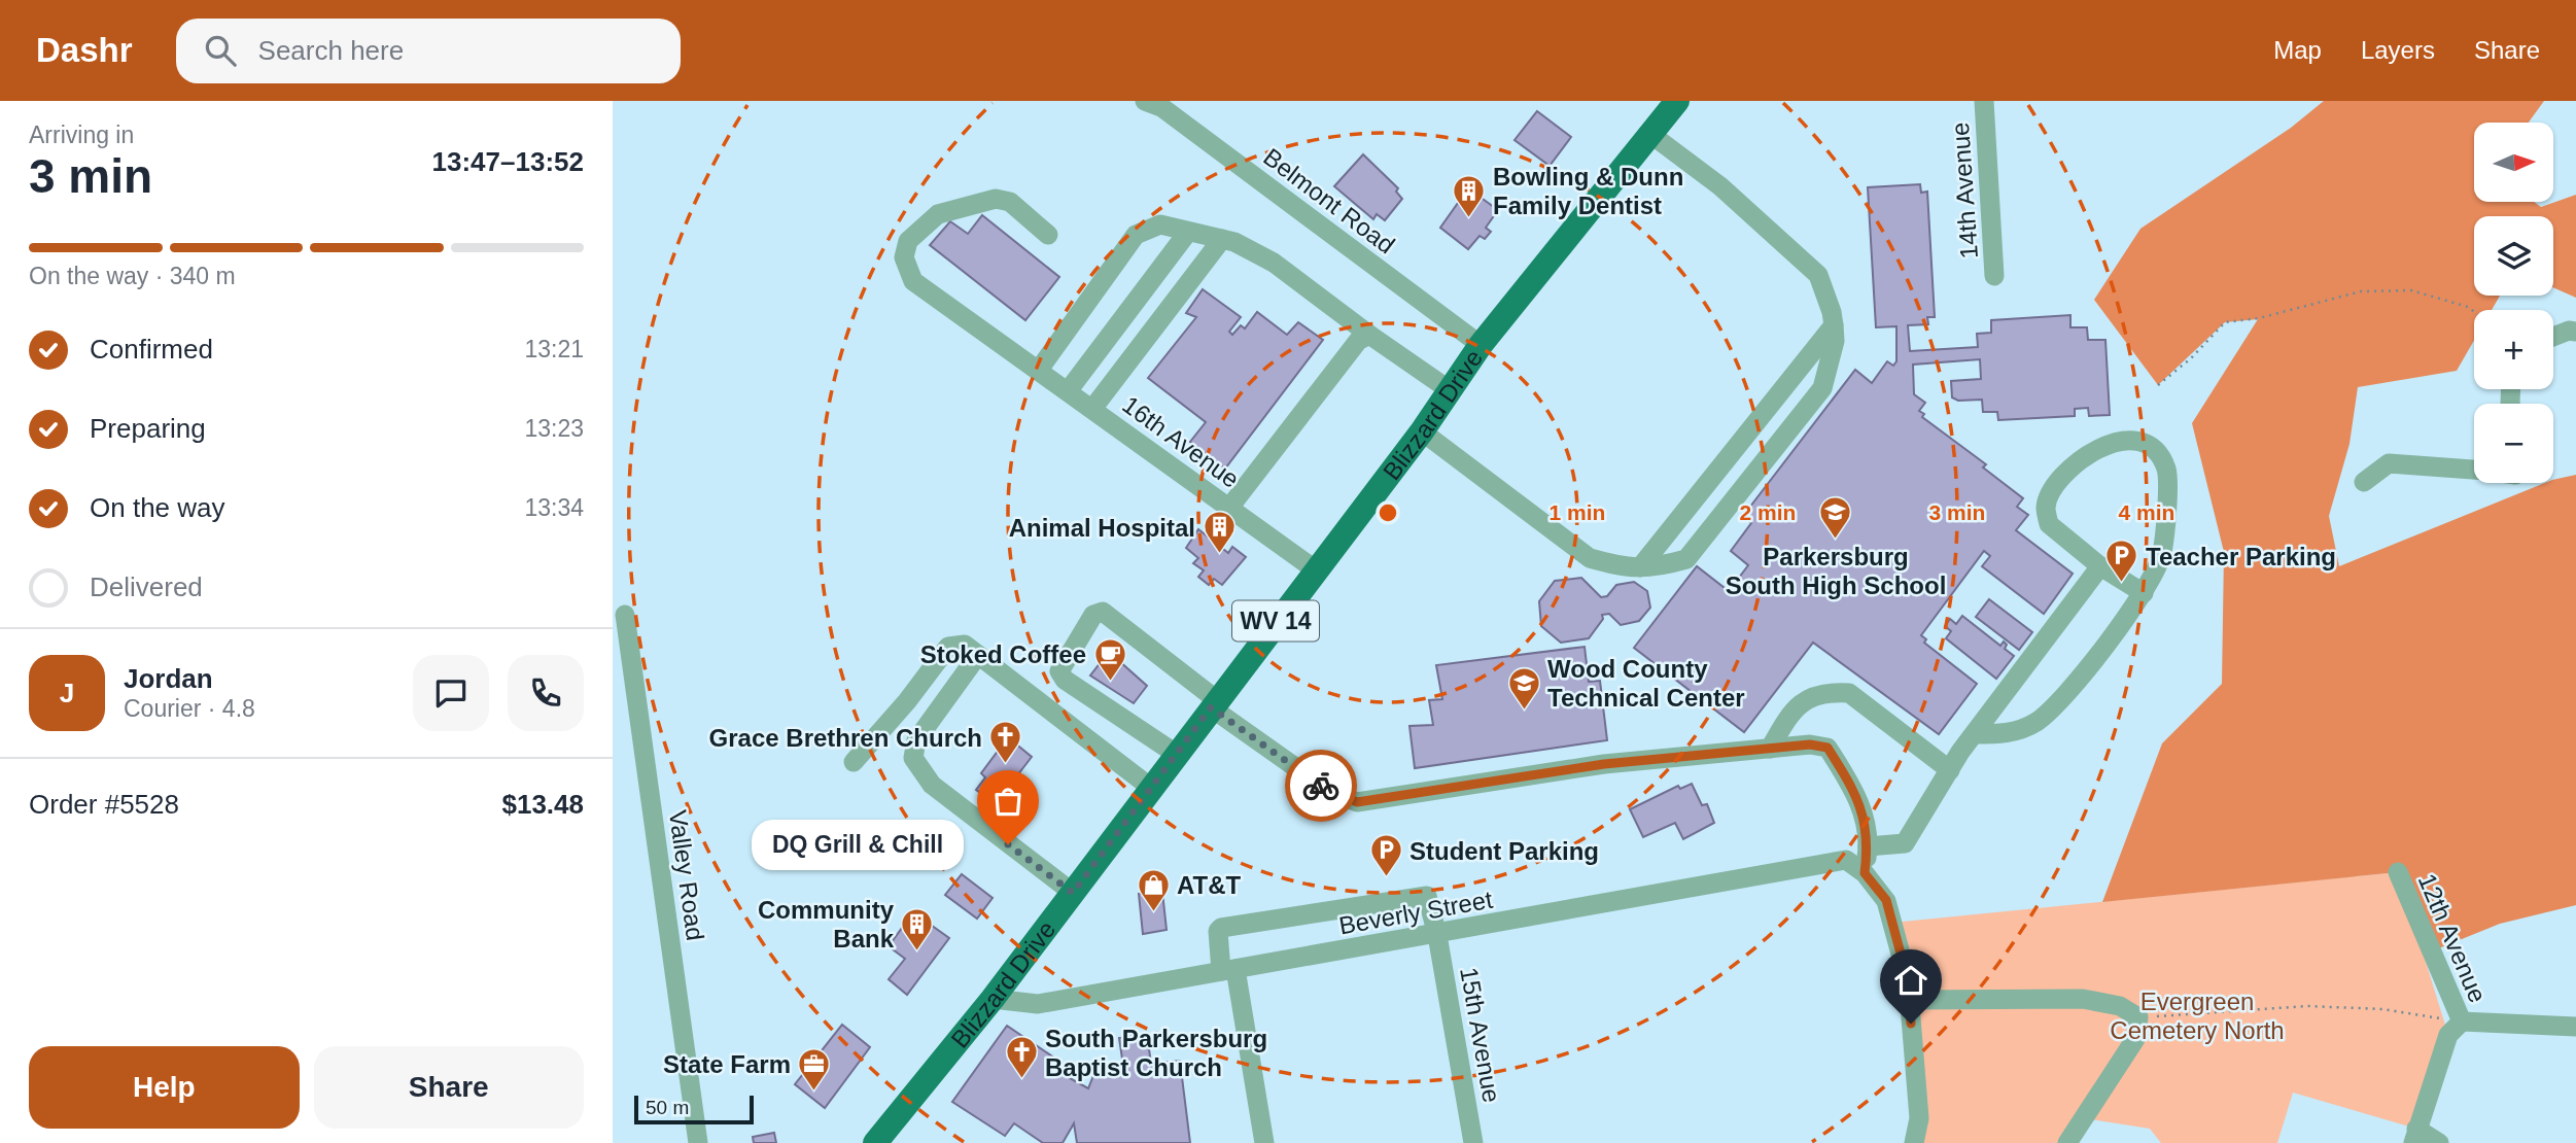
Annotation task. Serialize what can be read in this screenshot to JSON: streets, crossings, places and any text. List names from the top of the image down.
{
  "streets": {
    "main road": ["Blizzard Drive", "WV 14"],
    "street": [
      "14th Avenue",
      "Belmont Road",
      "16th Avenue",
      "Valley Road",
      "Beverly Street",
      "12th Avenue",
      "15th Avenue"
    ]
  },
  "crossings": [
    ["Belmont Road", "Blizzard Drive"],
    ["Blizzard Drive", "16th Avenue"],
    ["Blizzard Drive", "Beverly Street"],
    ["Beverly Street", "15th Avenue"]
  ],
  "parks": ["Evergreen Cemetery North"],
  "places": {
    "building": ["Bowling & Dunn Family Dentist", "Animal Hospital", "Community Bank"],
    "school or university": ["Parkersburg South High School", "Wood County Technical Center"],
    "parking": ["Teacher Parking", "Student Parking"],
    "cafe": ["Stoked Coffee"],
    "church": ["Grace Brethren Church", "South Parkersburg Baptist Church"],
    "other": ["DQ Grill & Chill"],
    "shop": ["AT&T"],
    "office": ["State Farm"]
  },
  "scale_bar": "50 m",
  "north": "right",
  "page": {
    "header": "Dashr",
    "search": "Search here",
    "nav": ["Map", "Layers", "Share"],
    "heading": ["3 min", "Arriving in", "13:47–13:52"],
    "panel": [
      "Jordan",
      "Courier · 4.8",
      "Order #5528",
      "$13.48"
    ],
    "map_buttons": ["+", "−"],
    "bar": "On the way · 340 m",
    "list": [
      ["Confirmed", "13:21"],
      ["Preparing", "13:23"],
      ["On the way", "13:34"],
      "Delivered"
    ],
    "round": "J",
    "bubble": "DQ Grill & Chill",
    "buttons": ["Help", "Share"],
    "scale": "50 m"
  },
  "rings": [
    "1 min",
    "2 min",
    "3 min",
    "4 min"
  ]
}
